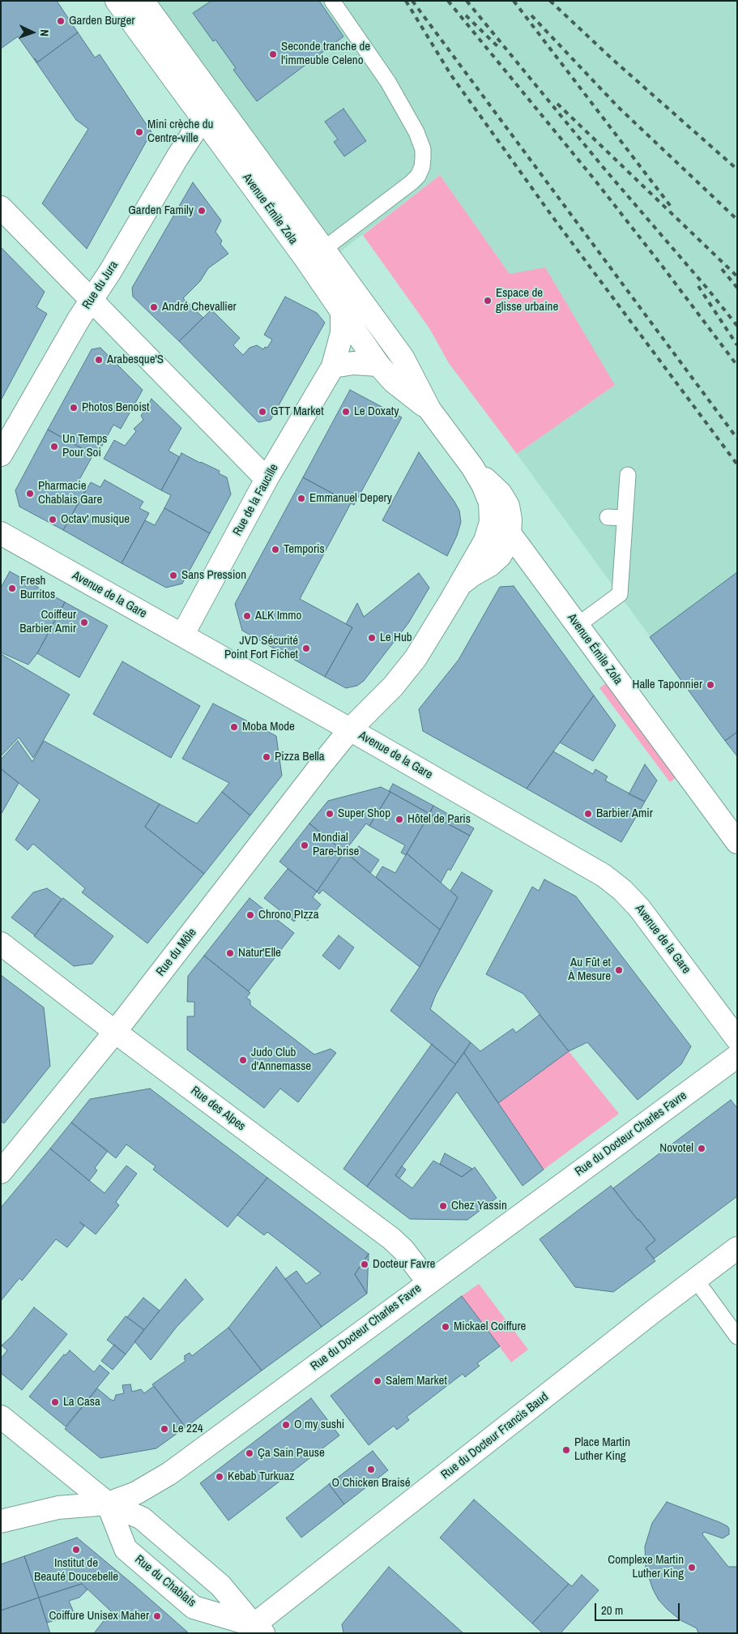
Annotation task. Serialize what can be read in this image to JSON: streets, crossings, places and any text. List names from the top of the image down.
{
  "streets": {
    "street": [
      "Avenue Émile Zola",
      "Rue du Jura",
      "Rue de la Faucille",
      "Avenue de la Gare",
      "Rue du Môle",
      "Rue des Alpes",
      "Rue du Docteur Charles Favre",
      "Rue du Docteur Francis Baud",
      "Rue du Chablais"
    ]
  },
  "crossings": [
    ["Avenue Émile Zola", "Rue du Jura"],
    ["Avenue Émile Zola", "Rue de la Faucille"],
    ["Avenue Émile Zola", "Rue du Môle"],
    ["Rue de la Faucille", "Avenue de la Gare"],
    ["Avenue de la Gare", "Rue du Môle"],
    ["Rue du Môle", "Rue des Alpes"],
    ["Rue des Alpes", "Rue du Docteur Charles Favre"],
    ["Rue du Docteur Charles Favre", "Rue du Chablais"],
    ["Rue du Docteur Francis Baud", "Rue du Chablais"]
  ],
  "places": [
    "Garden Burger",
    "Seconde tranche de l'immeuble Celeno",
    "Mini crèche du Centre-ville",
    "Garden Family",
    "Espace de glisse urbaine",
    "André Chevallier",
    "Arabesque'S",
    "Photos Benoist",
    "GTT Market",
    "Le Doxaty",
    "Un Temps Pour Soi",
    "Pharmacie Chablais Gare",
    "Emmanuel Depery",
    "Octav' musique",
    "Temporis",
    "Sans Pression",
    "Fresh Burritos",
    "ALK Immo",
    "Coiffeur Barbier Amir",
    "Le Hub",
    "JVD Sécurité Point Fort Fichet",
    "Halle Taponnier",
    "Moba Mode",
    "Pizza Bella",
    "Super Shop",
    "Barbier Amir",
    "Hôtel de Paris",
    "Mondial Pare-brise",
    "Chrono PIzza",
    "Natur'Elle",
    "Au Fût et À Mesure",
    "Judo Club d'Annemasse",
    "Novotel",
    "Chez Yassin",
    "Docteur Favre",
    "Mickael Coiffure",
    "Salem Market",
    "La Casa",
    "O my sushi",
    "Le 224",
    "Place Martin Luther King",
    "Ça Sain Pause",
    "O Chicken Braisé",
    "Kebab Turkuaz",
    "Institut de Beauté Doucebelle",
    "Complexe Martin Luther King",
    "Coiffure Unisex Maher"
  ],
  "scale_bar": "20 m",
  "north": "right"
}
